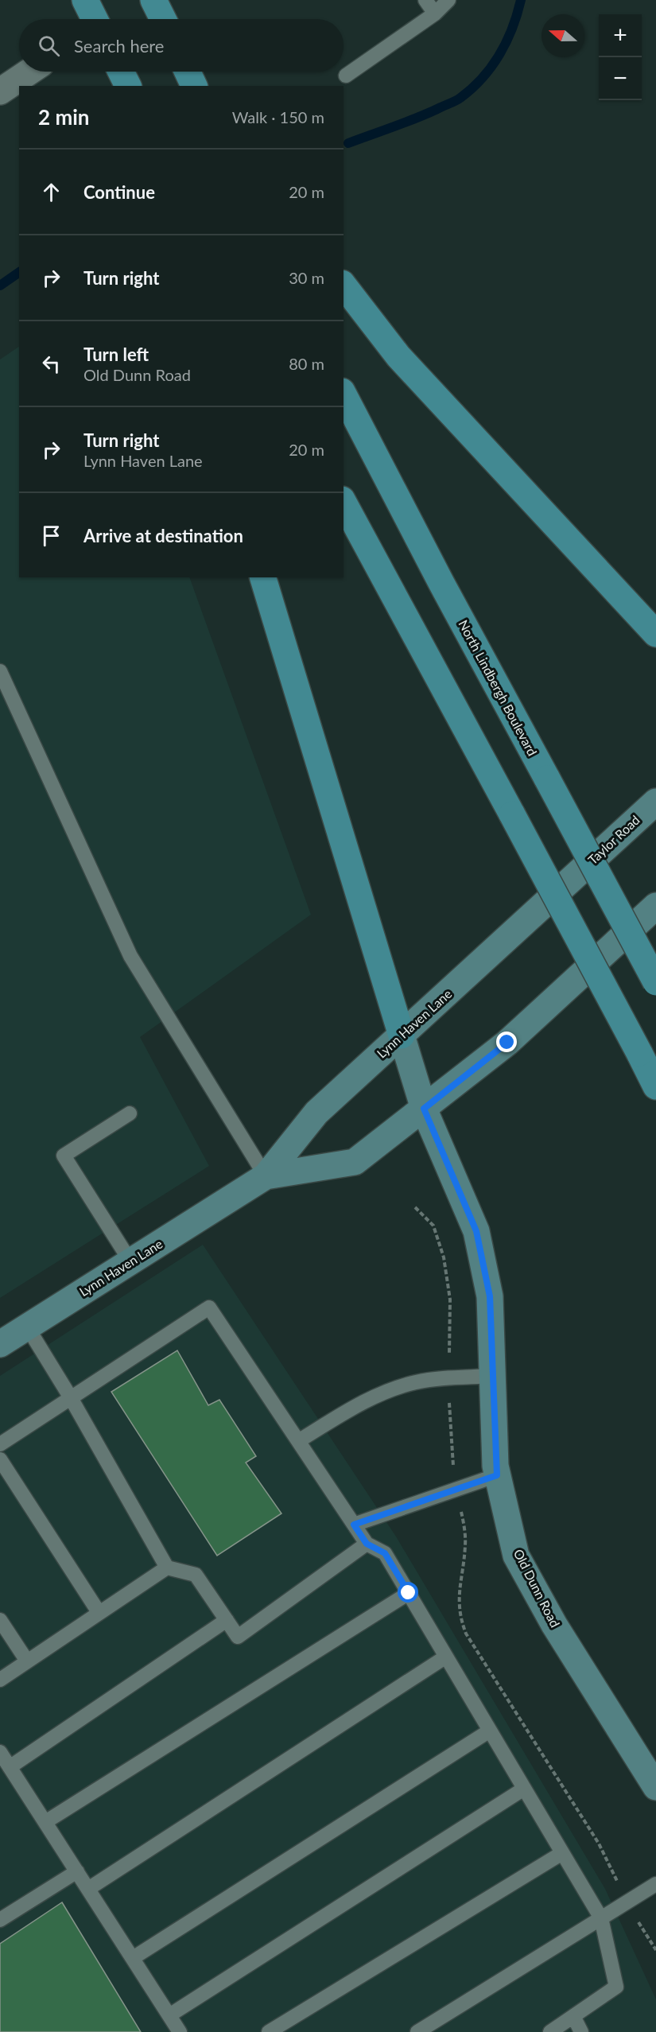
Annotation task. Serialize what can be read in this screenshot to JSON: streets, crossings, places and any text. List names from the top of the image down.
{
  "streets": {
    "main road": ["North Lindbergh Boulevard"],
    "street": ["Taylor Road", "Lynn Haven Lane", "Old Dunn Road"]
  },
  "crossings": [
    ["Taylor Road", "Lynn Haven Lane"],
    ["Lynn Haven Lane", "Old Dunn Road"]
  ],
  "north": "left",
  "page": {
    "map_buttons": ["+", "−"],
    "search": "Search here",
    "heading": ["2 min", "Walk · 150 m"],
    "list": [
      ["Continue", "20 m"],
      ["Turn right", "30 m"],
      ["Turn left", "Old Dunn Road", "80 m"],
      ["Turn right", "Lynn Haven Lane", "20 m"],
      "Arrive at destination"
    ]
  }
}
